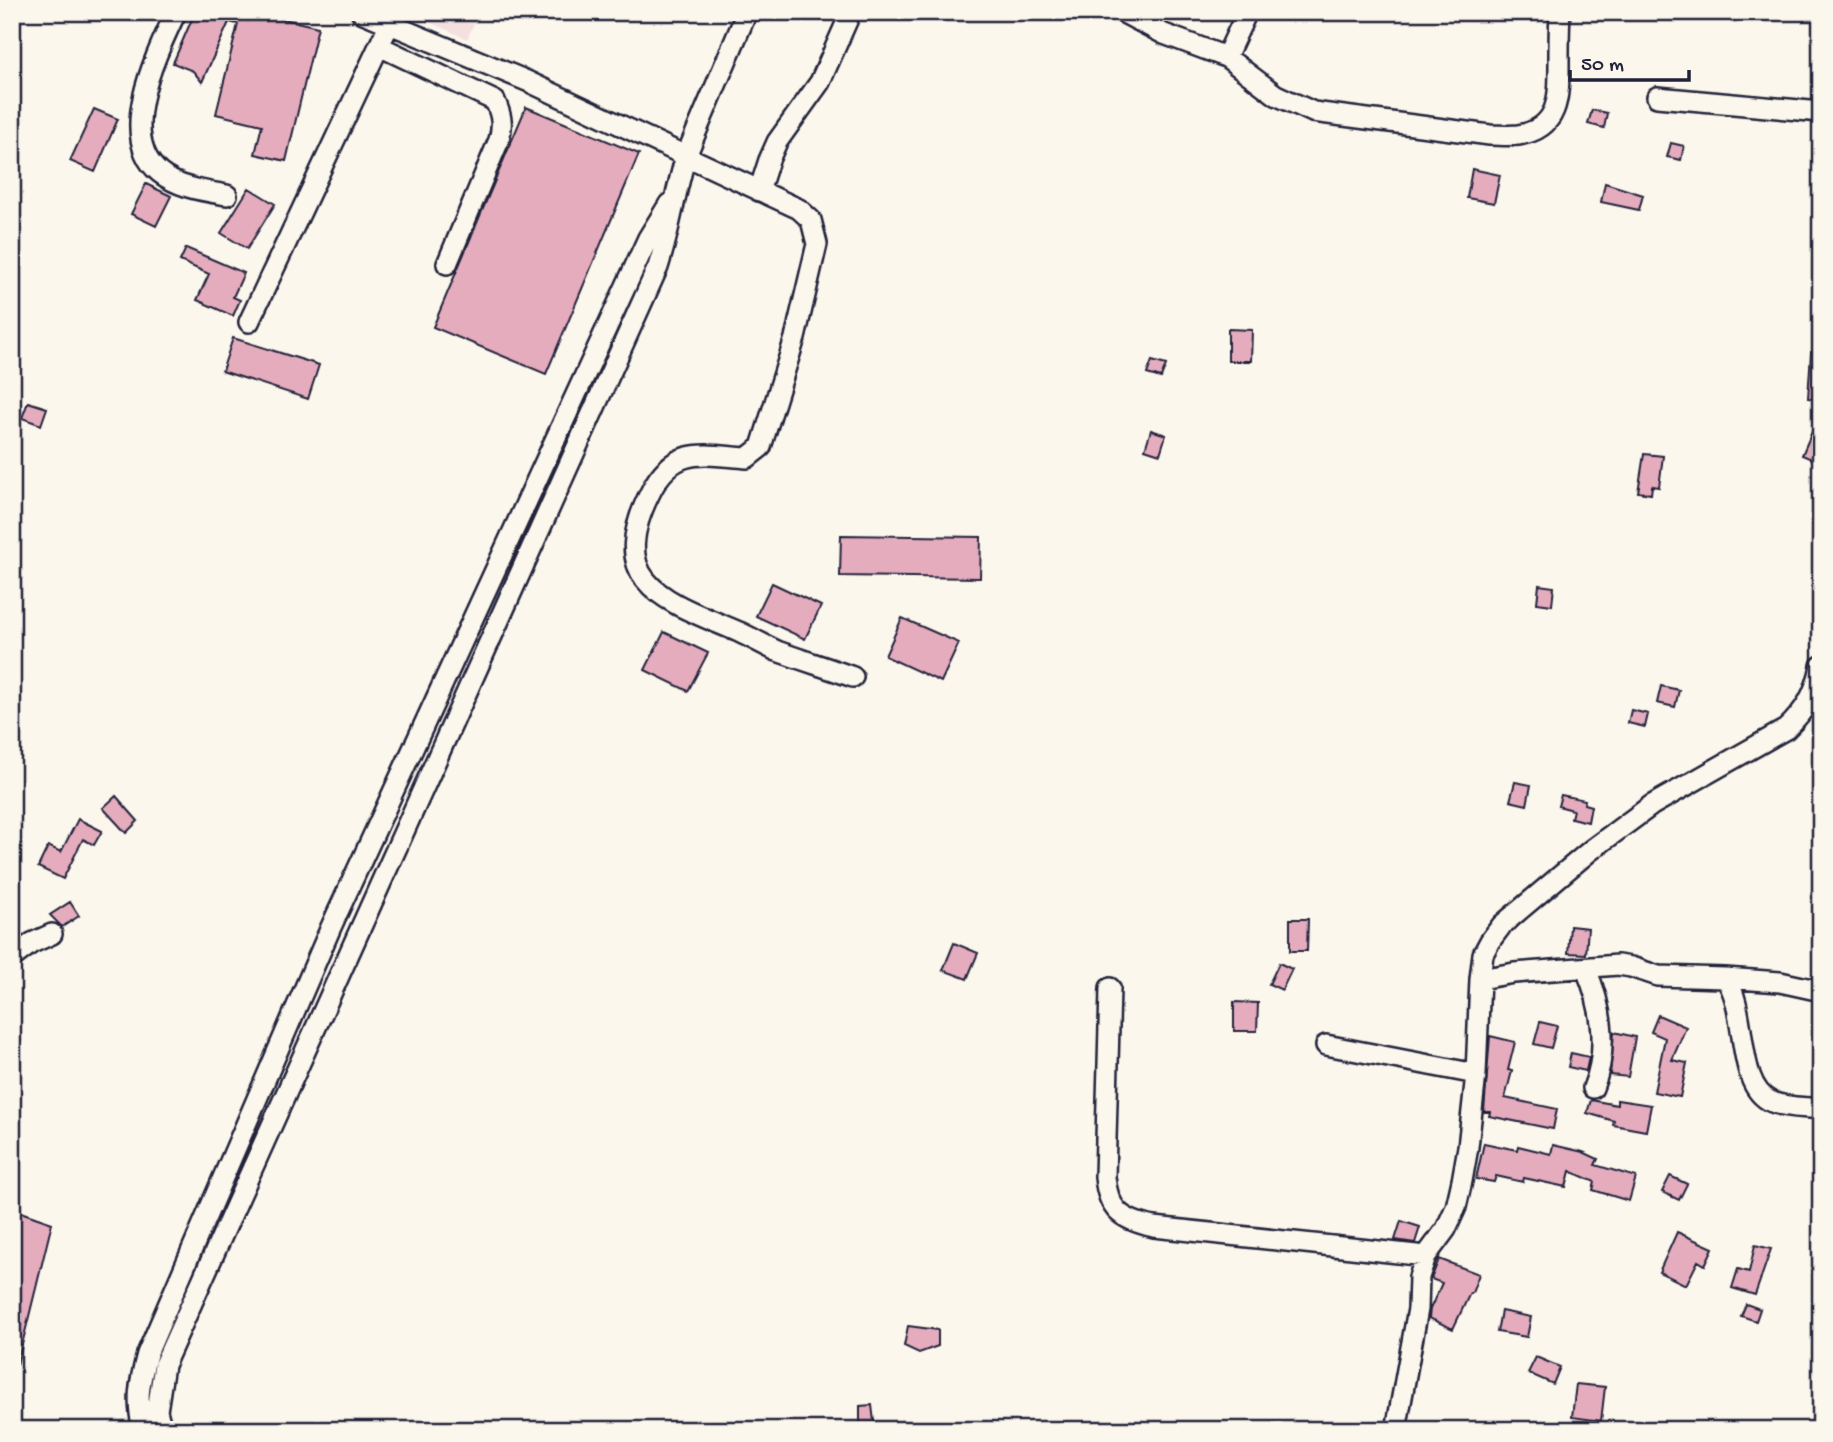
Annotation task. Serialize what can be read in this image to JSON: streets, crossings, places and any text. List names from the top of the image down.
{
  "scale_bar": "50 m"
}
